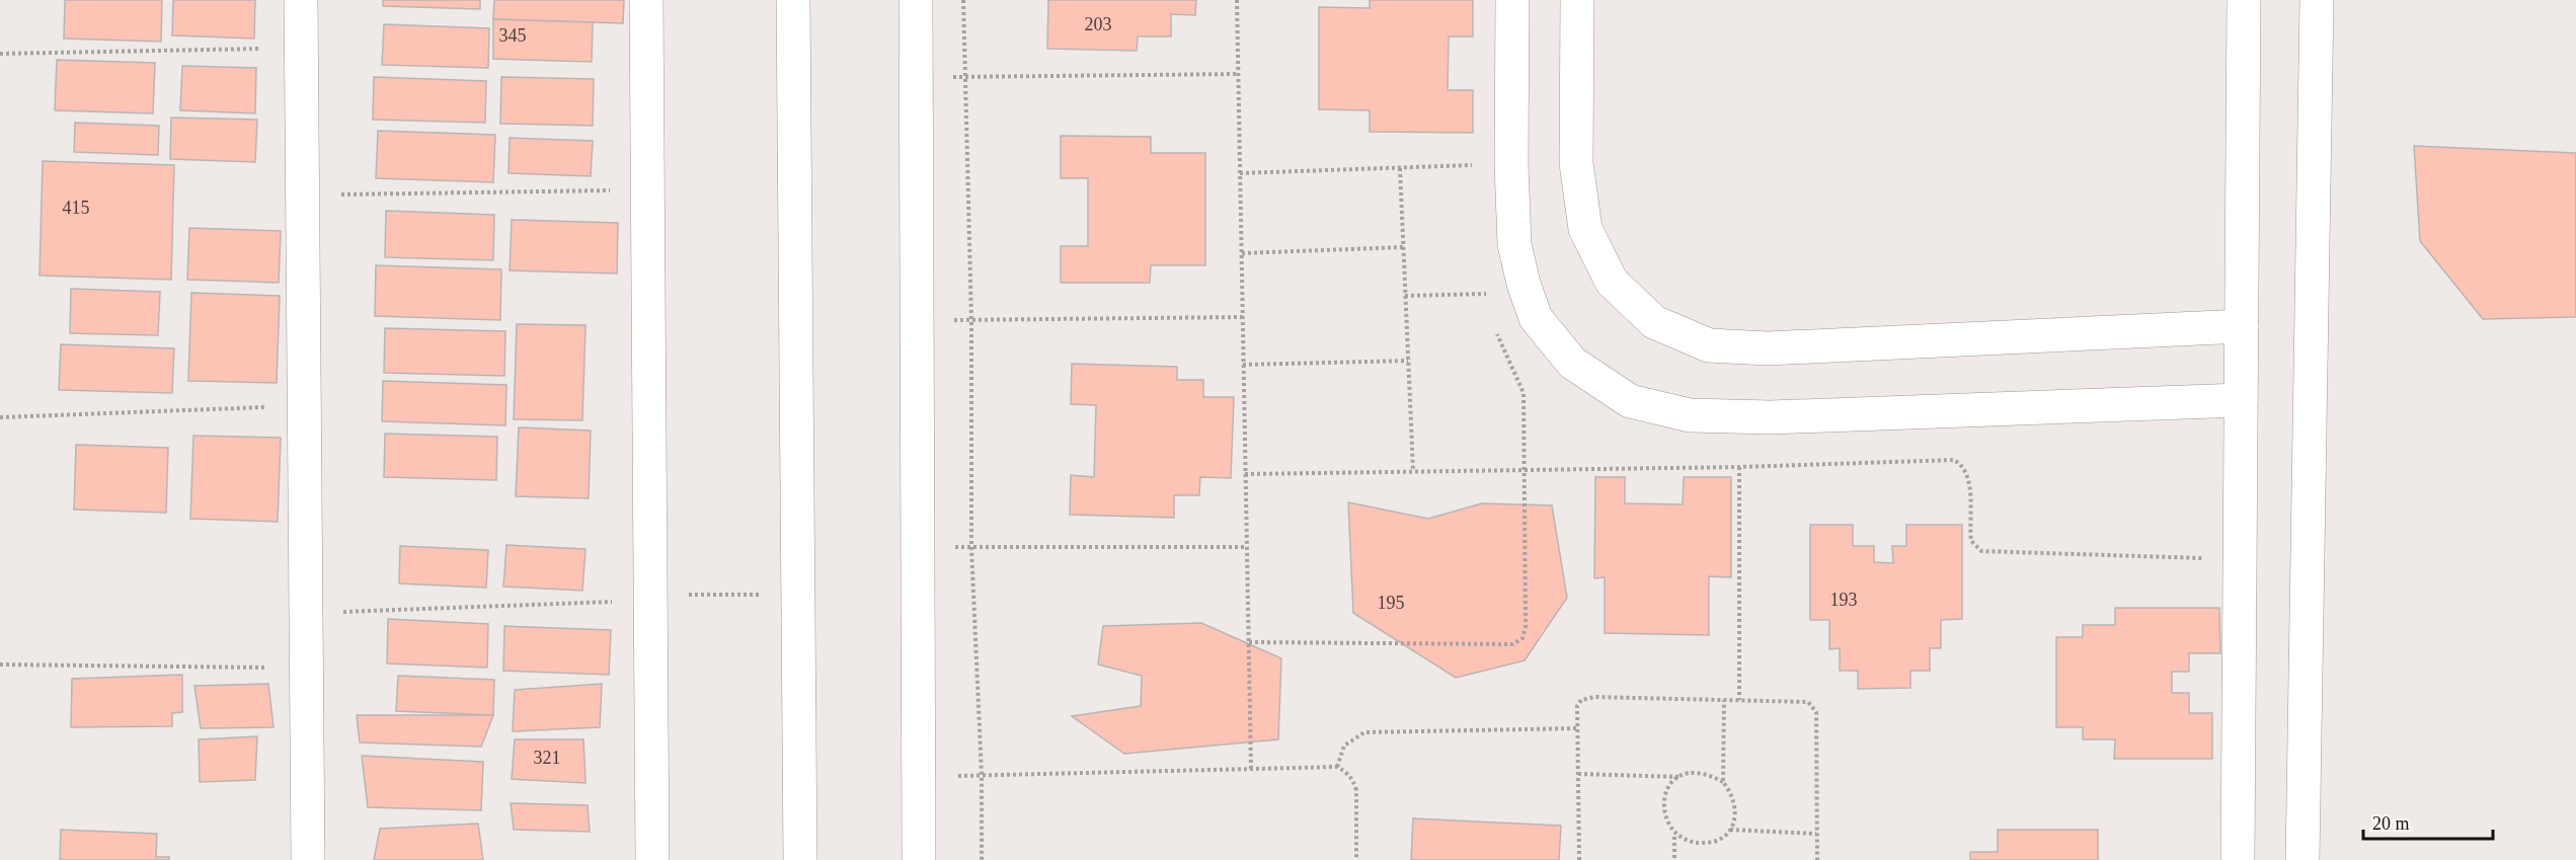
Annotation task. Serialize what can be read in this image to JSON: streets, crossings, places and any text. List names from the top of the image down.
{
  "house_numbers": [
    "203",
    "345",
    "415",
    "193",
    "195",
    "321"
  ],
  "scale_bar": "20 m"
}
